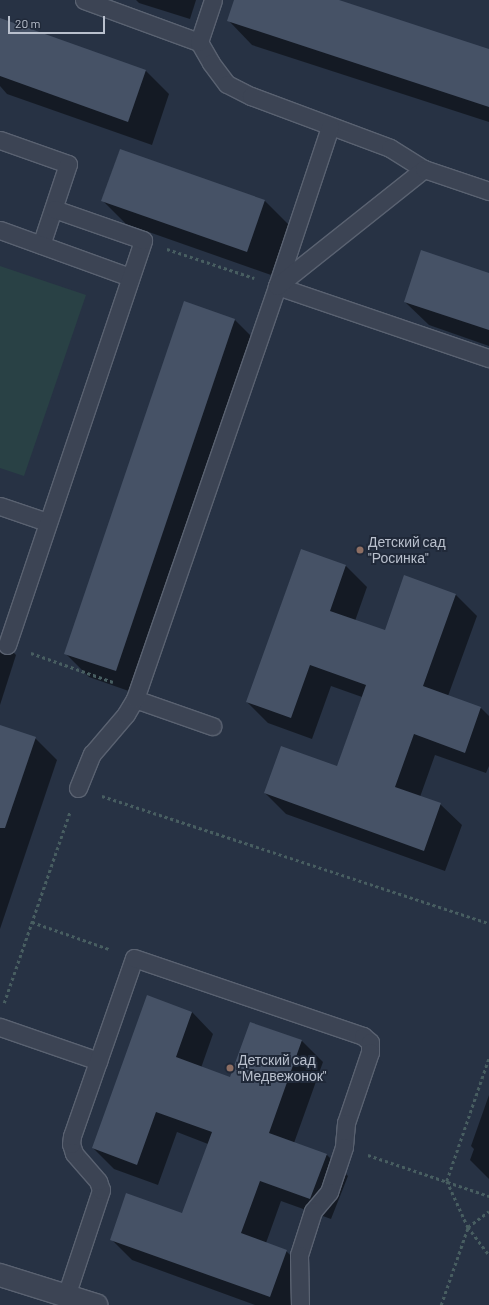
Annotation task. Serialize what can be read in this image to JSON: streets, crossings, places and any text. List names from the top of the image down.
{
  "places": ["Детский сад \"Росинка\"", "Детский сад \"Медвежонок\""],
  "scale_bar": "20 m"
}
